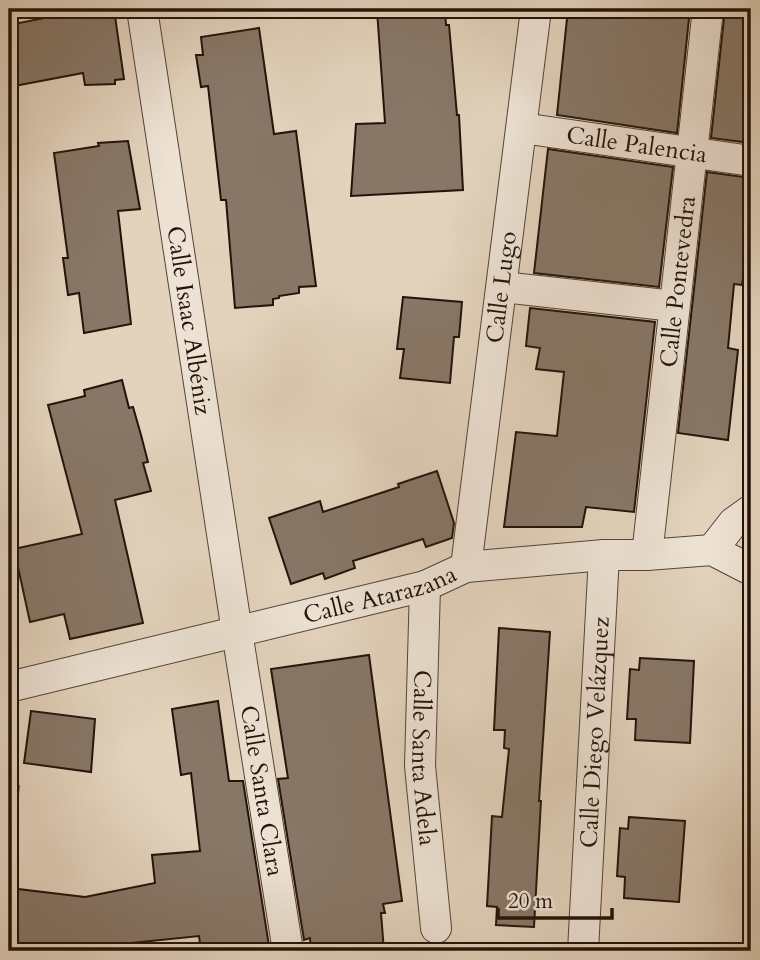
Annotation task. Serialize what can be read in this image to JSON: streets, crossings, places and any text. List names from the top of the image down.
{
  "streets": {
    "street": [
      "Calle Palencia",
      "Calle Pontevedra",
      "Calle Lugo",
      "Calle Isaac Albéniz",
      "Calle Atarazana",
      "Calle Diego Velázquez",
      "Calle Santa Adela",
      "Calle Santa Clara"
    ]
  },
  "crossings": [
    ["Calle Palencia", "Calle Pontevedra"],
    ["Calle Palencia", "Calle Lugo"],
    ["Calle Pontevedra", "Calle Atarazana"],
    ["Calle Lugo", "Calle Atarazana"],
    ["Calle Isaac Albéniz", "Calle Atarazana"],
    ["Calle Isaac Albéniz", "Calle Santa Clara"],
    ["Calle Atarazana", "Calle Diego Velázquez"],
    ["Calle Atarazana", "Calle Santa Adela"],
    ["Calle Atarazana", "Calle Santa Clara"]
  ],
  "scale_bar": "20 m"
}
